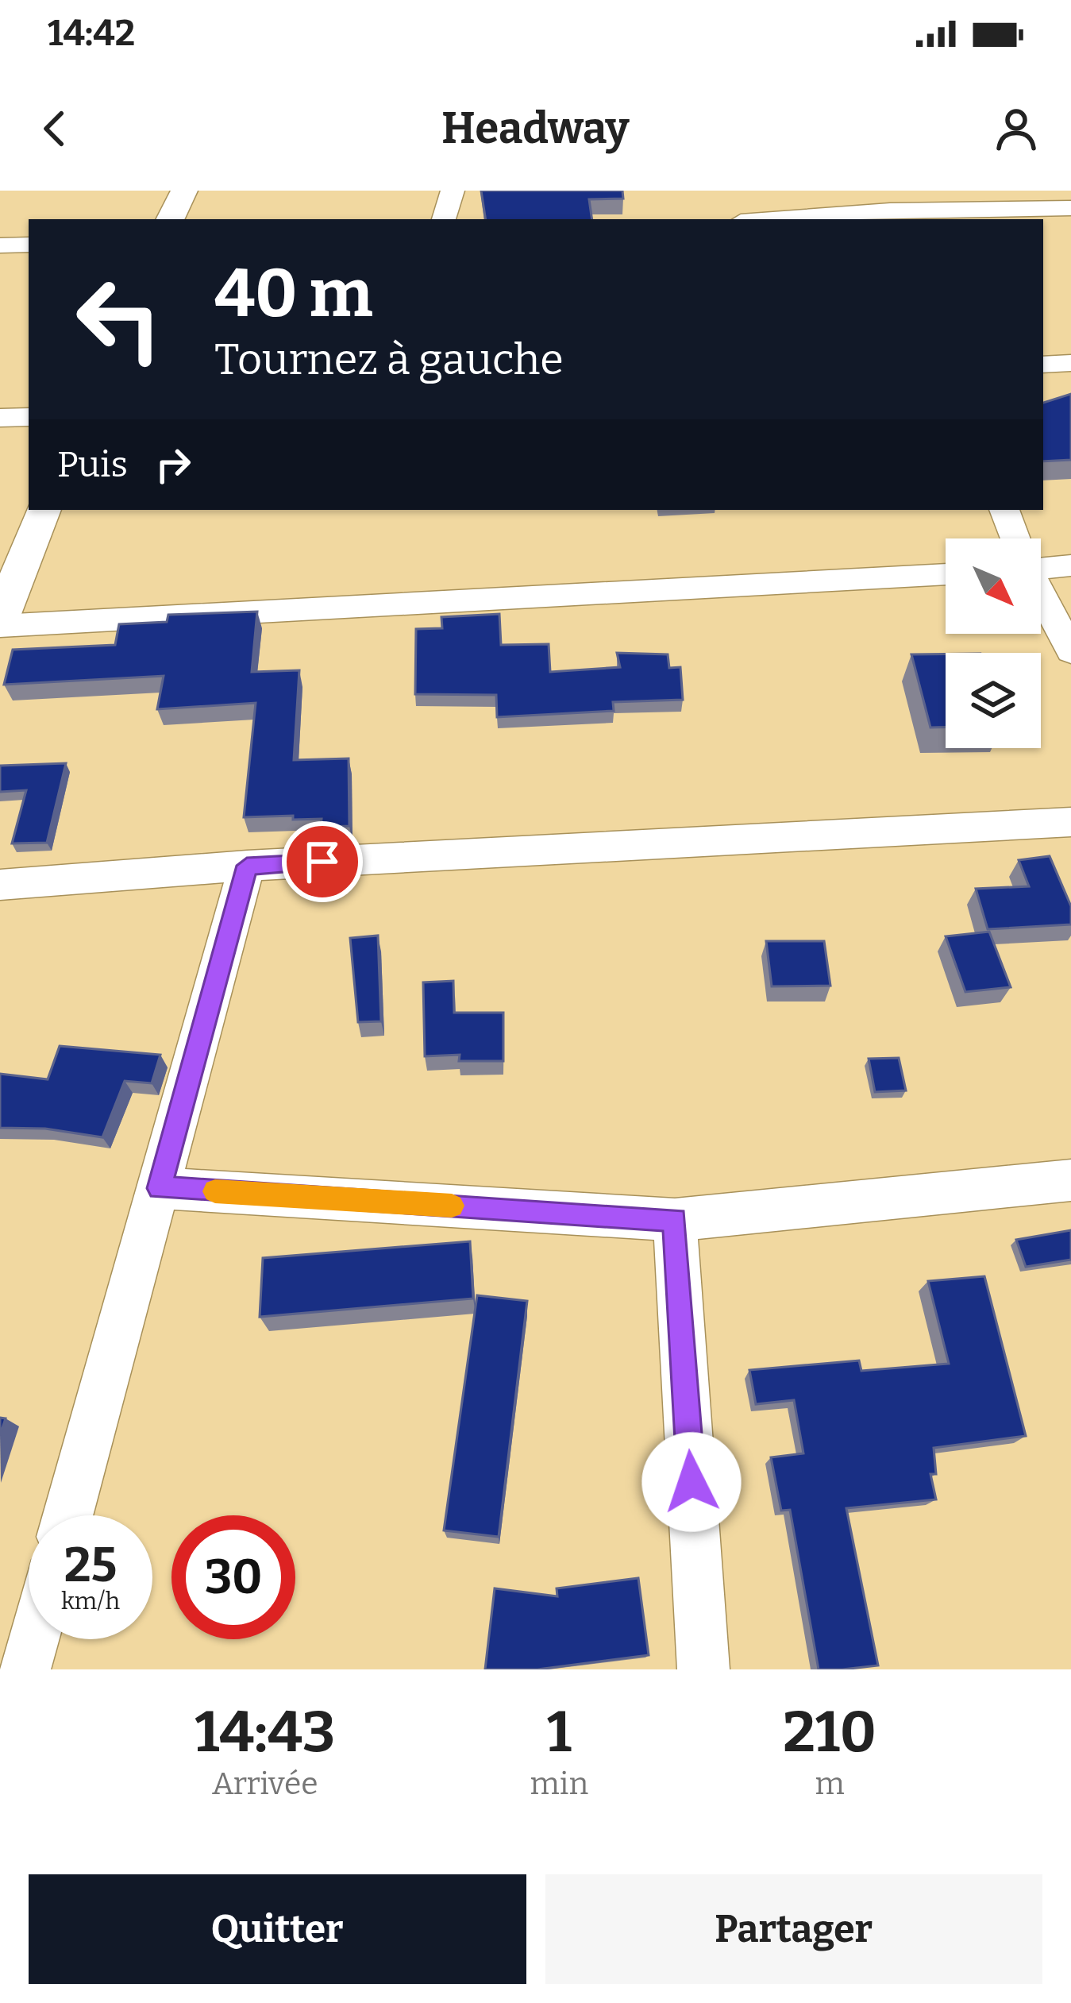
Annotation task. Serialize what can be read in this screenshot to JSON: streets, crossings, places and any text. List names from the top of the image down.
{
  "north": "bottom right",
  "page": {
    "status": "14:42",
    "header": "Headway",
    "turn": ["40 m", "Tournez à gauche"],
    "then": "Puis",
    "speed": "25 km/h",
    "limit": "30",
    "eta": [
      "14:43",
      "Arrivée",
      "1",
      "min",
      "210",
      "m"
    ],
    "buttons": ["Quitter", "Partager"]
  }
}
